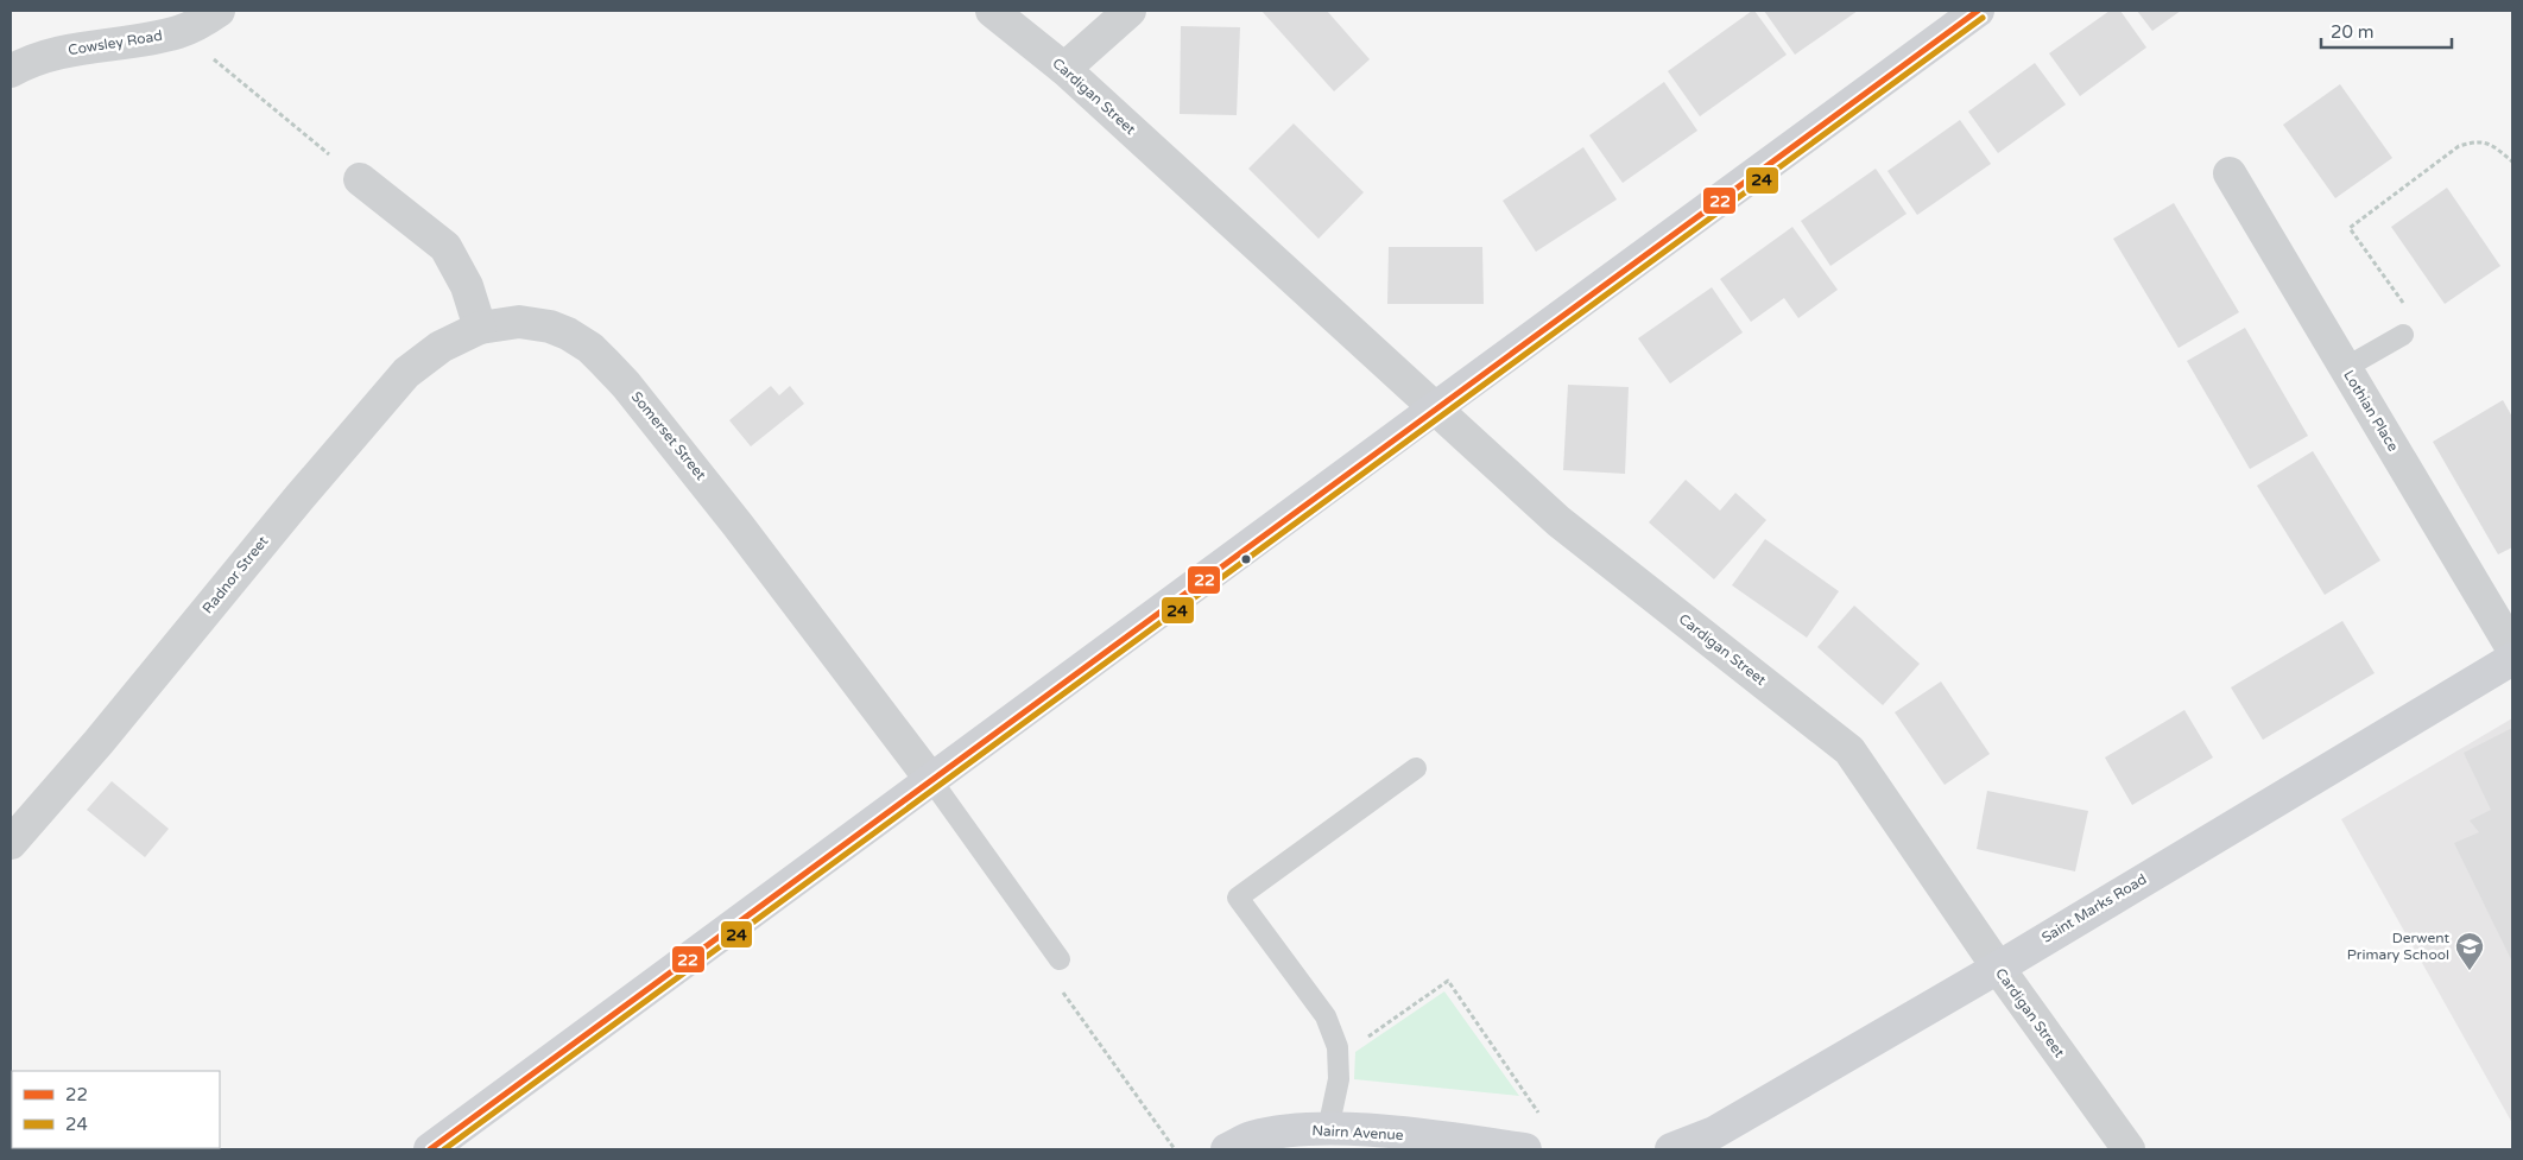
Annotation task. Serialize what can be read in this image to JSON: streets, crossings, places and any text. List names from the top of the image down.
{
  "streets": {
    "street": [
      "Cowsley Road",
      "Cardigan Street",
      "Lothian Place",
      "Somerset Street",
      "Radnor Street",
      "Saint Marks Road",
      "Nairn Avenue"
    ]
  },
  "crossings": [
    ["Cardigan Street", "Saint Marks Road"],
    ["Somerset Street", "Radnor Street"]
  ],
  "places": {
    "school or university": ["Derwent Primary School"]
  },
  "lines": ["transit line 22", "transit line 24"],
  "legend": ["22", "24"],
  "scale_bar": "20 m"
}
